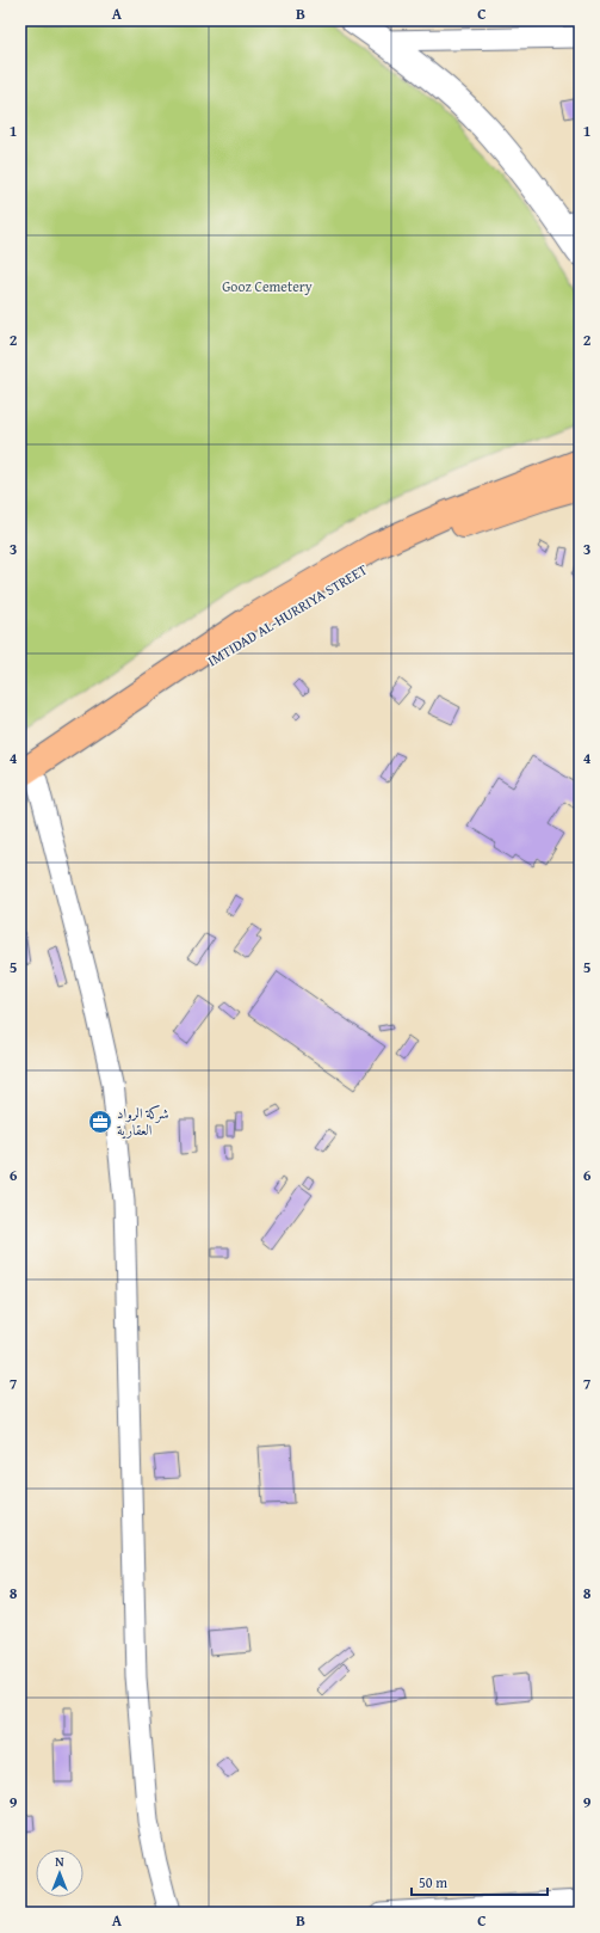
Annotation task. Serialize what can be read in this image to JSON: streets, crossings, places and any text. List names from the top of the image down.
{
  "streets": {
    "main road": ["IMTIDAD AL-HURRIYA STREET"]
  },
  "parks": ["Gooz Cemetery"],
  "places": {
    "office": ["شركة الرواد العقارية"]
  },
  "scale_bar": "50 m",
  "north": "top",
  "grid": {
    "columns": ["A", "B", "C"],
    "rows": [
      "1",
      "2",
      "3",
      "4",
      "5",
      "6",
      "7",
      "8",
      "9"
    ]
  }
}
